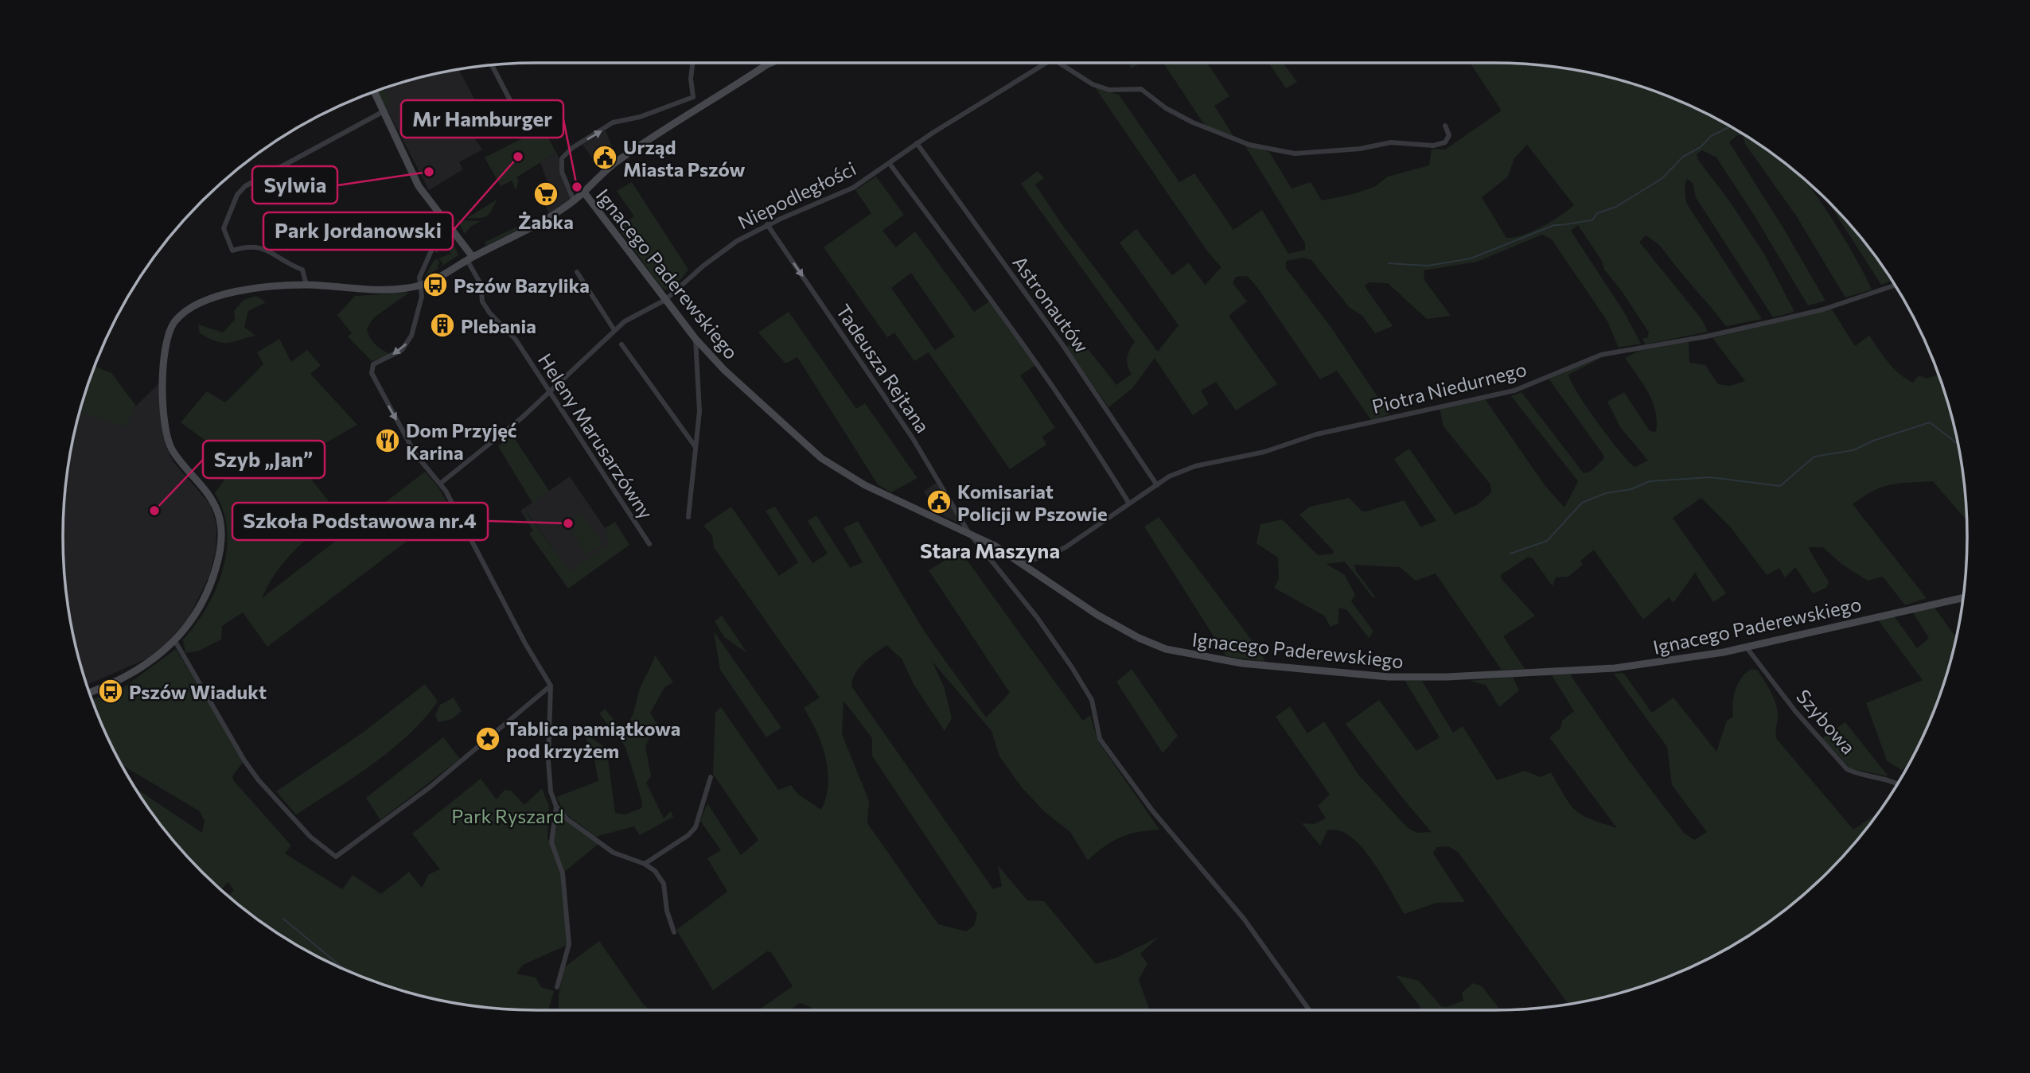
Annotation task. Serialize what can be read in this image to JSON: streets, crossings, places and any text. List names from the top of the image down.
{
  "streets": {
    "street": [
      "Niepodległości",
      "Ignacego Paderewskiego",
      "Astronautów",
      "Tadeusza Rejtana",
      "Piotra Niedurnego",
      "Heleny Marusarzówny",
      "Szybowa"
    ]
  },
  "crossings": [
    ["Niepodległości", "Ignacego Paderewskiego"],
    ["Niepodległości", "Astronautów"],
    ["Niepodległości", "Tadeusza Rejtana"],
    ["Niepodległości", "Heleny Marusarzówny"],
    ["Ignacego Paderewskiego", "Tadeusza Rejtana"],
    ["Ignacego Paderewskiego", "Piotra Niedurnego"],
    ["Ignacego Paderewskiego", "Szybowa"],
    ["Astronautów", "Piotra Niedurnego"]
  ],
  "one_way": ["Tadeusza Rejtana"],
  "districts": ["Stara Maszyna"],
  "parks": ["Park Ryszard"],
  "places": {
    "other": [
      "Park Jordanowski",
      "Sylwia",
      "Mr Hamburger",
      "Szyb „Jan”",
      "Szkoła Podstawowa nr.4"
    ],
    "public building": ["Urząd Miasta Pszów", "Komisariat Policji w Pszowie"],
    "supermarket": ["Żabka"],
    "bus stop": ["Pszów Bazylika", "Pszów Wiadukt"],
    "building": ["Plebania"],
    "restaurant": ["Dom Przyjęć Karina"],
    "place": ["Tablica pamiątkowa pod krzyżem"]
  }
}
